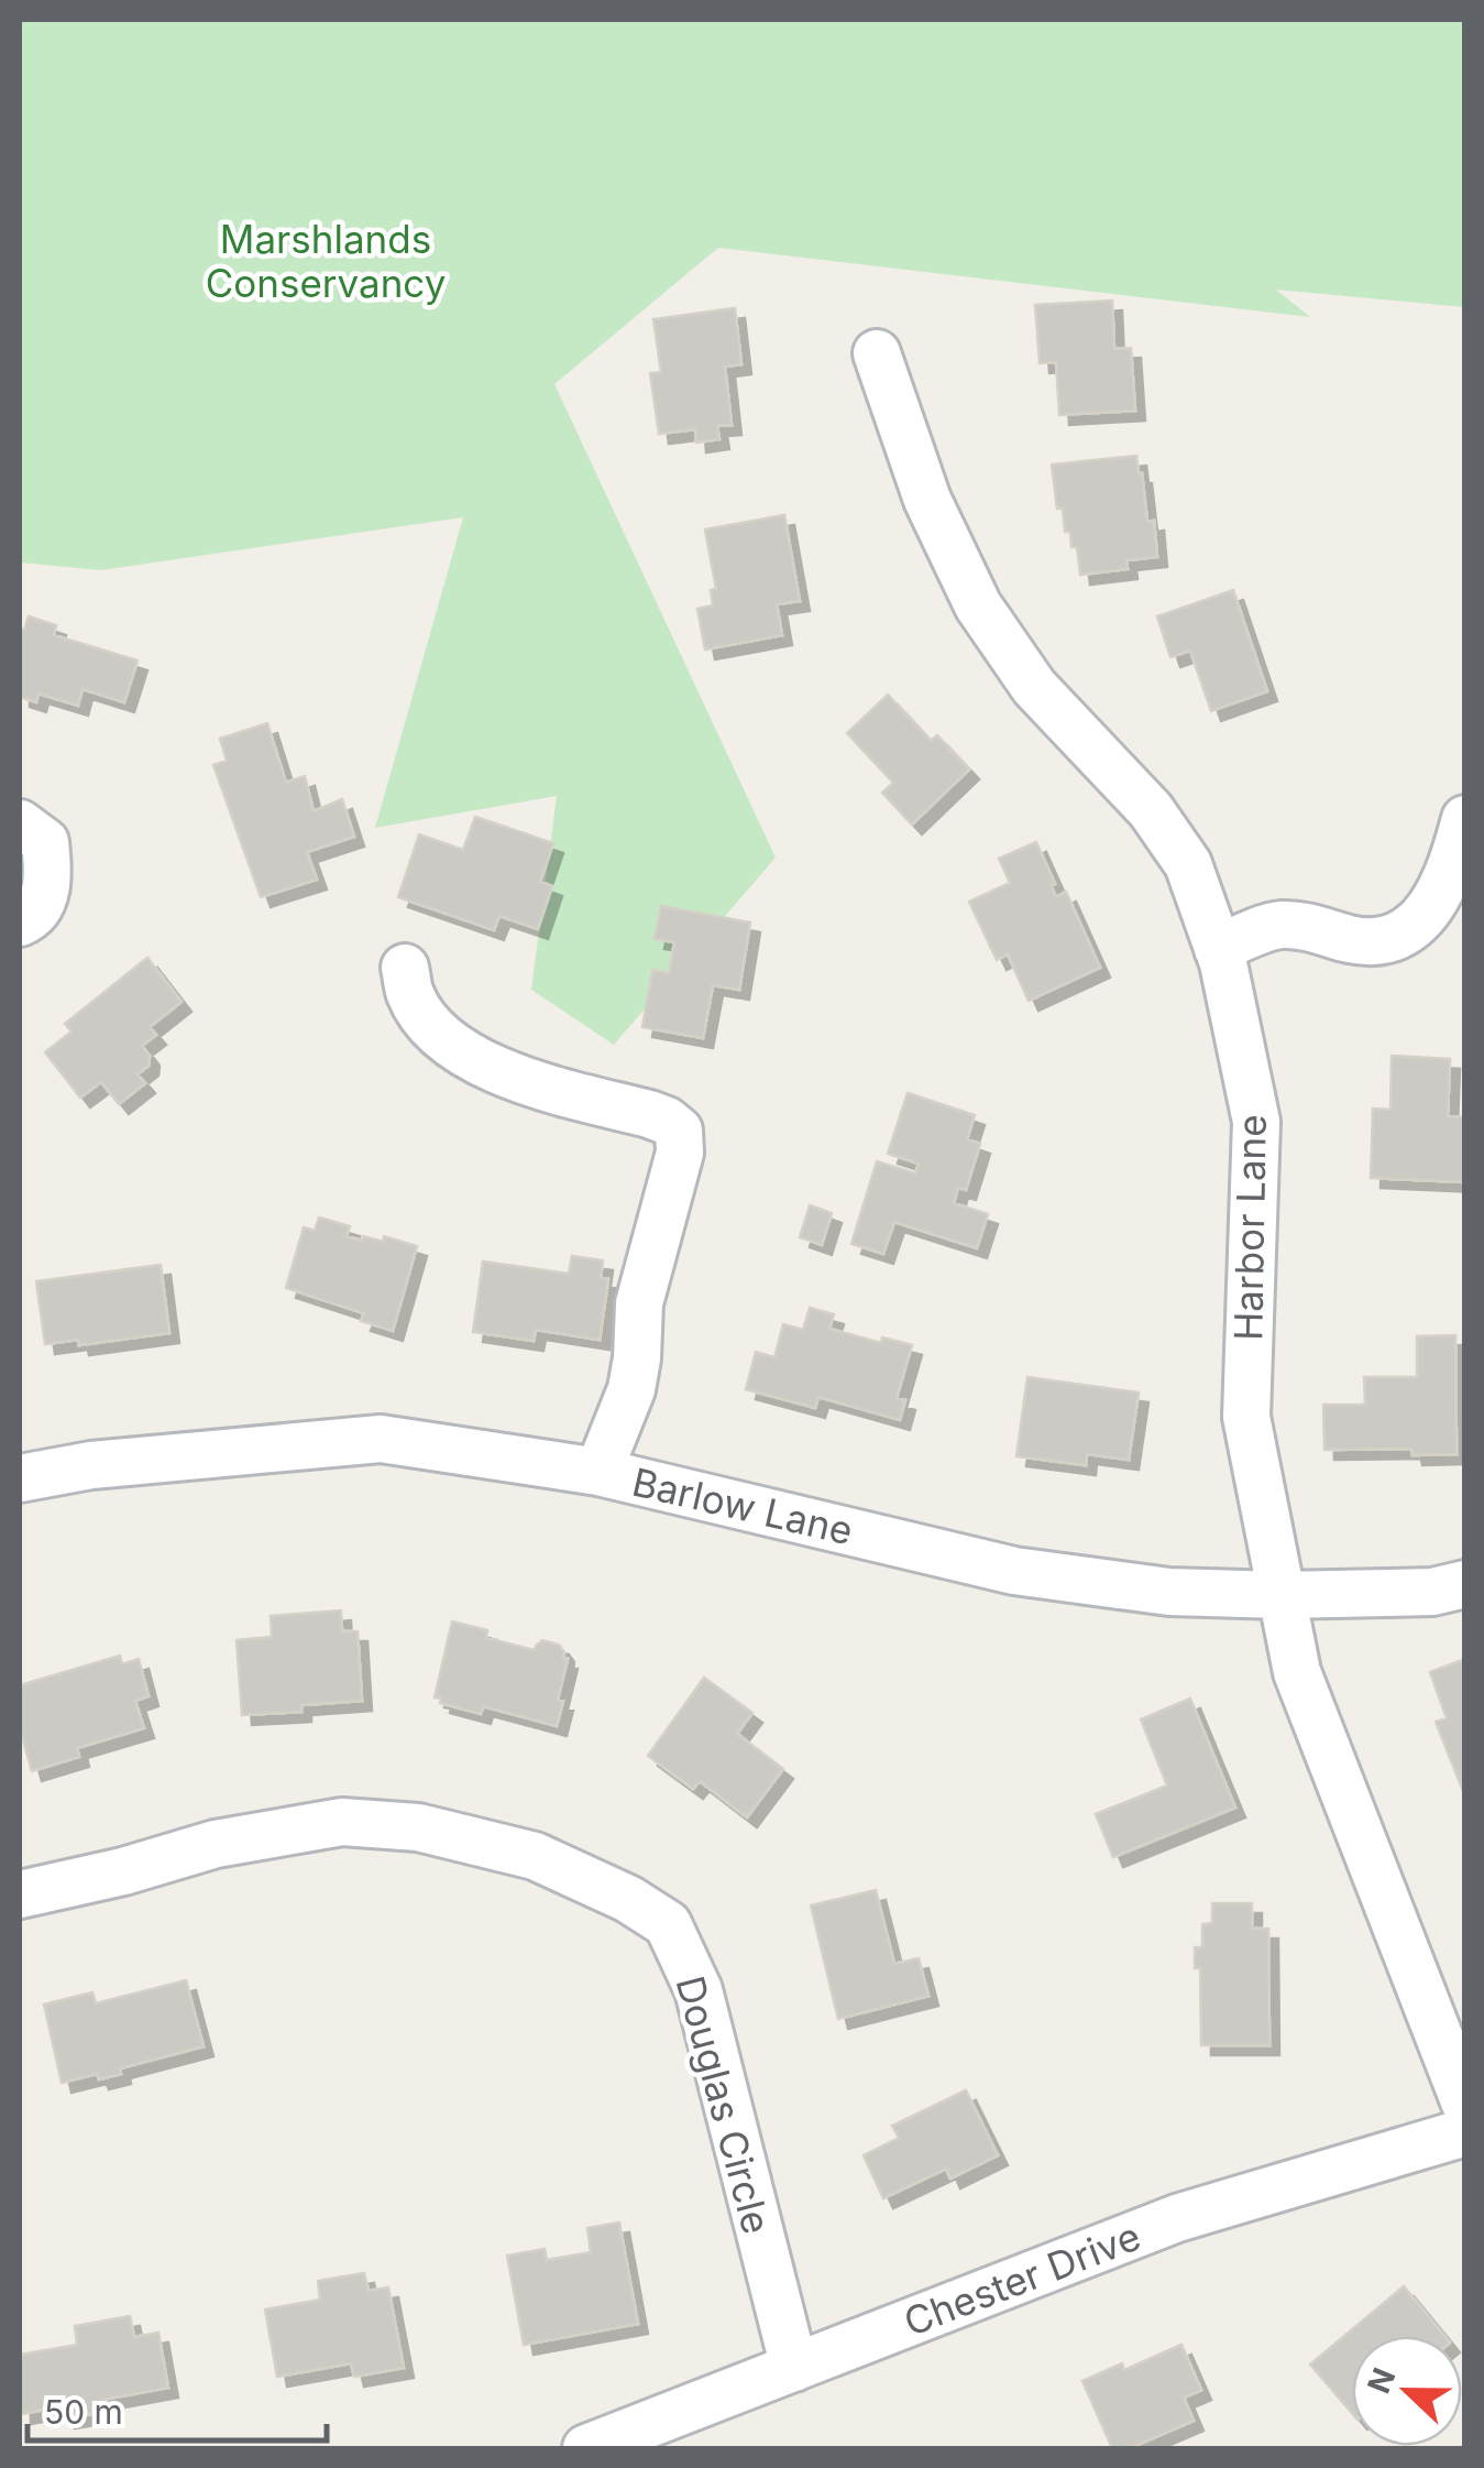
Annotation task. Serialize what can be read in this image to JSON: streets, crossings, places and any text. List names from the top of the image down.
{
  "streets": {
    "street": [
      "Harbor Lane",
      "Barlow Lane",
      "Douglas Circle",
      "Chester Drive"
    ]
  },
  "crossings": [
    ["Harbor Lane", "Barlow Lane"],
    ["Douglas Circle", "Chester Drive"]
  ],
  "parks": ["Marshlands Conservancy"],
  "scale_bar": "50 m",
  "north": "left"
}
